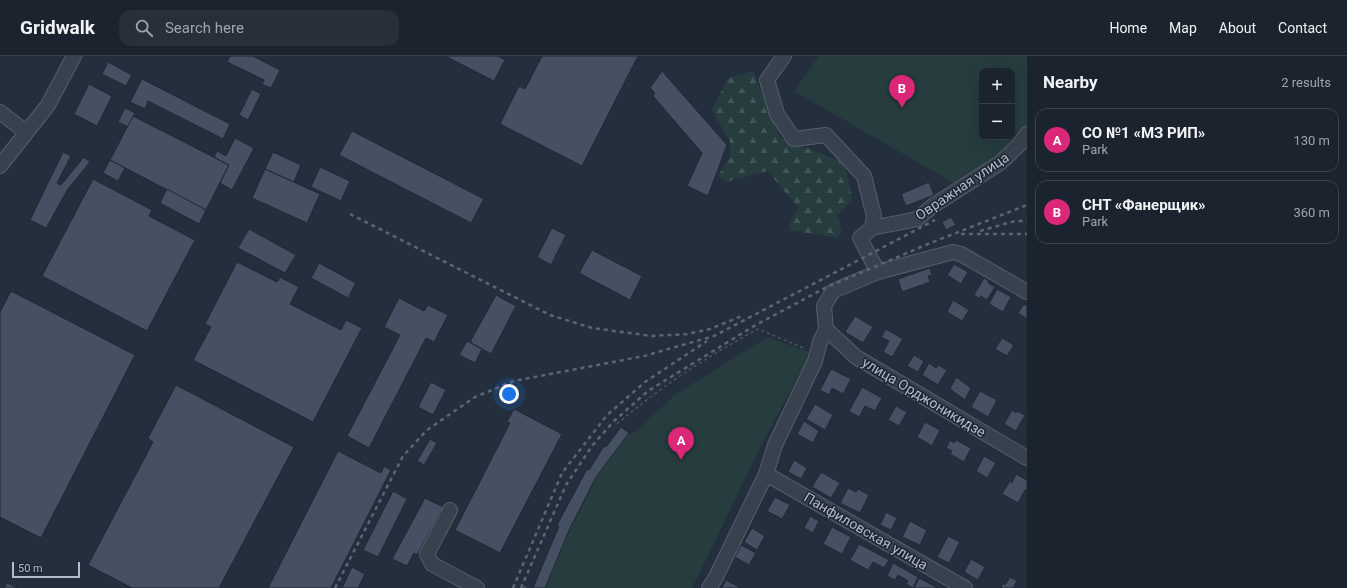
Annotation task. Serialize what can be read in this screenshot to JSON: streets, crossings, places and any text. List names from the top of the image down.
{
  "streets": {
    "street": ["Овражная улица", "улица Орджоникидзе", "Панфиловская улица"]
  },
  "scale_bar": "50 m",
  "page": {
    "header": "Gridwalk",
    "search": "Search here",
    "nav": [
      "Home",
      "Map",
      "About",
      "Contact"
    ],
    "heading": ["Nearby", "2 results"],
    "map_buttons": ["+", "−"],
    "pins": ["B", "A"],
    "list": [
      {
        "mark": "A",
        "name": "СО №1 «МЗ РИП»",
        "note": "Park",
        "value": "130 m"
      },
      {
        "mark": "B",
        "name": "СНТ «Фанерщик»",
        "note": "Park",
        "value": "360 m"
      }
    ],
    "scale": "50 m"
  }
}
